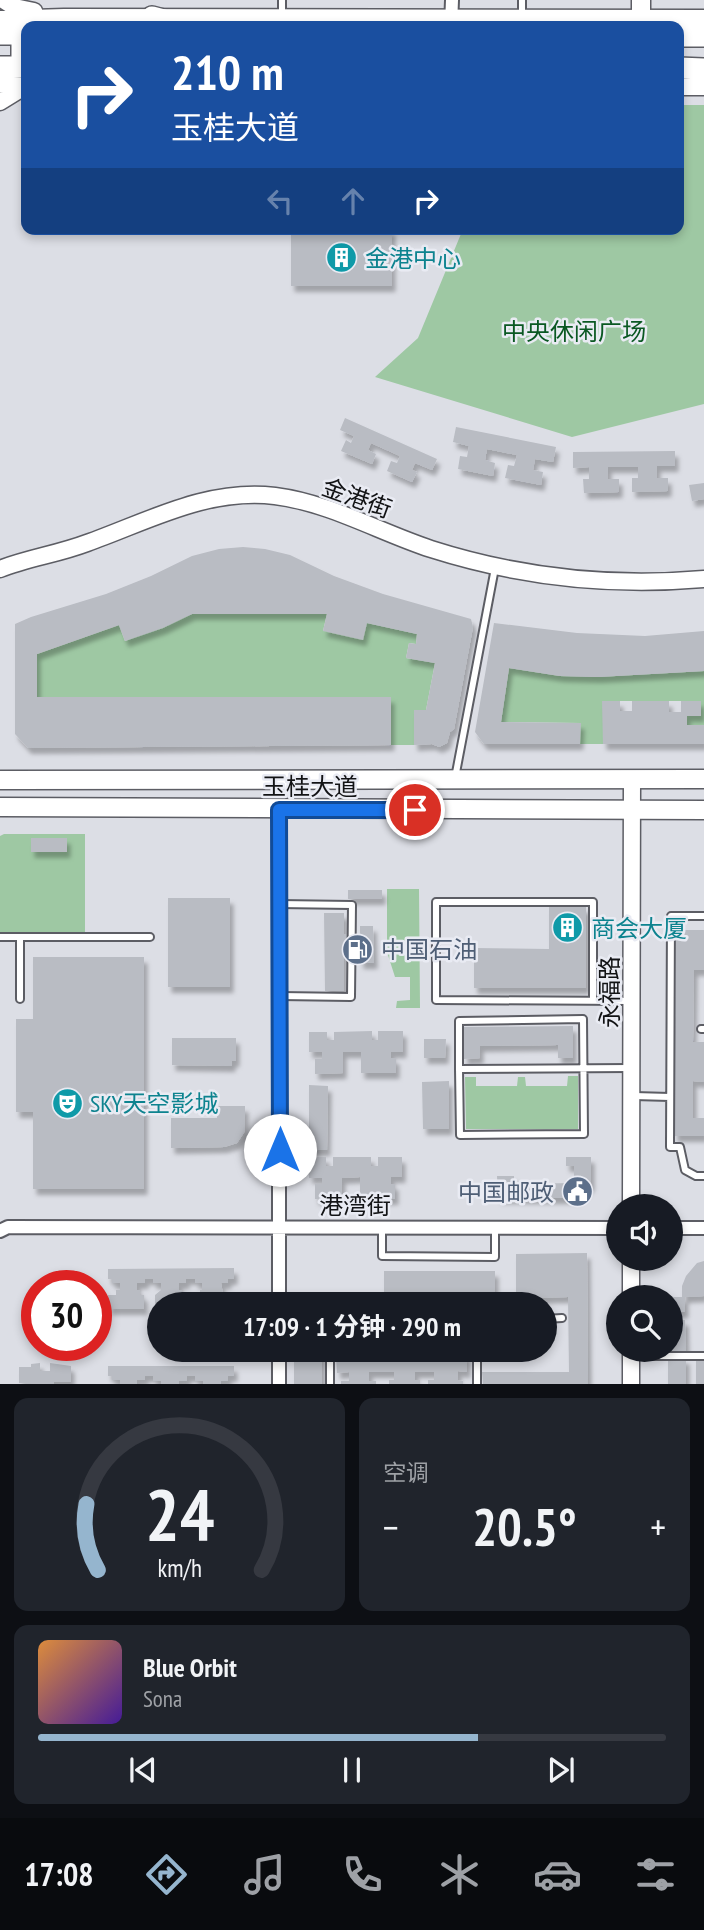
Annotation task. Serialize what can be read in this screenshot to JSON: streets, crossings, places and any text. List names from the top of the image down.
{
  "streets": {
    "main road": ["玉桂大道"],
    "street": ["金港街", "永福路", "港湾街"]
  },
  "crossings": [
    ["玉桂大道", "永福路"]
  ],
  "parks": ["中央休闲广场"],
  "places": {
    "building": ["金港中心", "商会大厦"],
    "fuel station": ["中国石油"],
    "theatre": ["SKY天空影城"],
    "public building": ["中国邮政"]
  },
  "page": {
    "turn": ["210 m", "玉桂大道"],
    "limit": "30",
    "trip": "17:09 · 1 分钟 · 290 m",
    "tile": "空调",
    "heat": ["−", "20.5°", "+"],
    "song": ["Blue Orbit", "Sona"],
    "tabs": "17:08",
    "gauge": ["24", "km/h"]
  }
}
